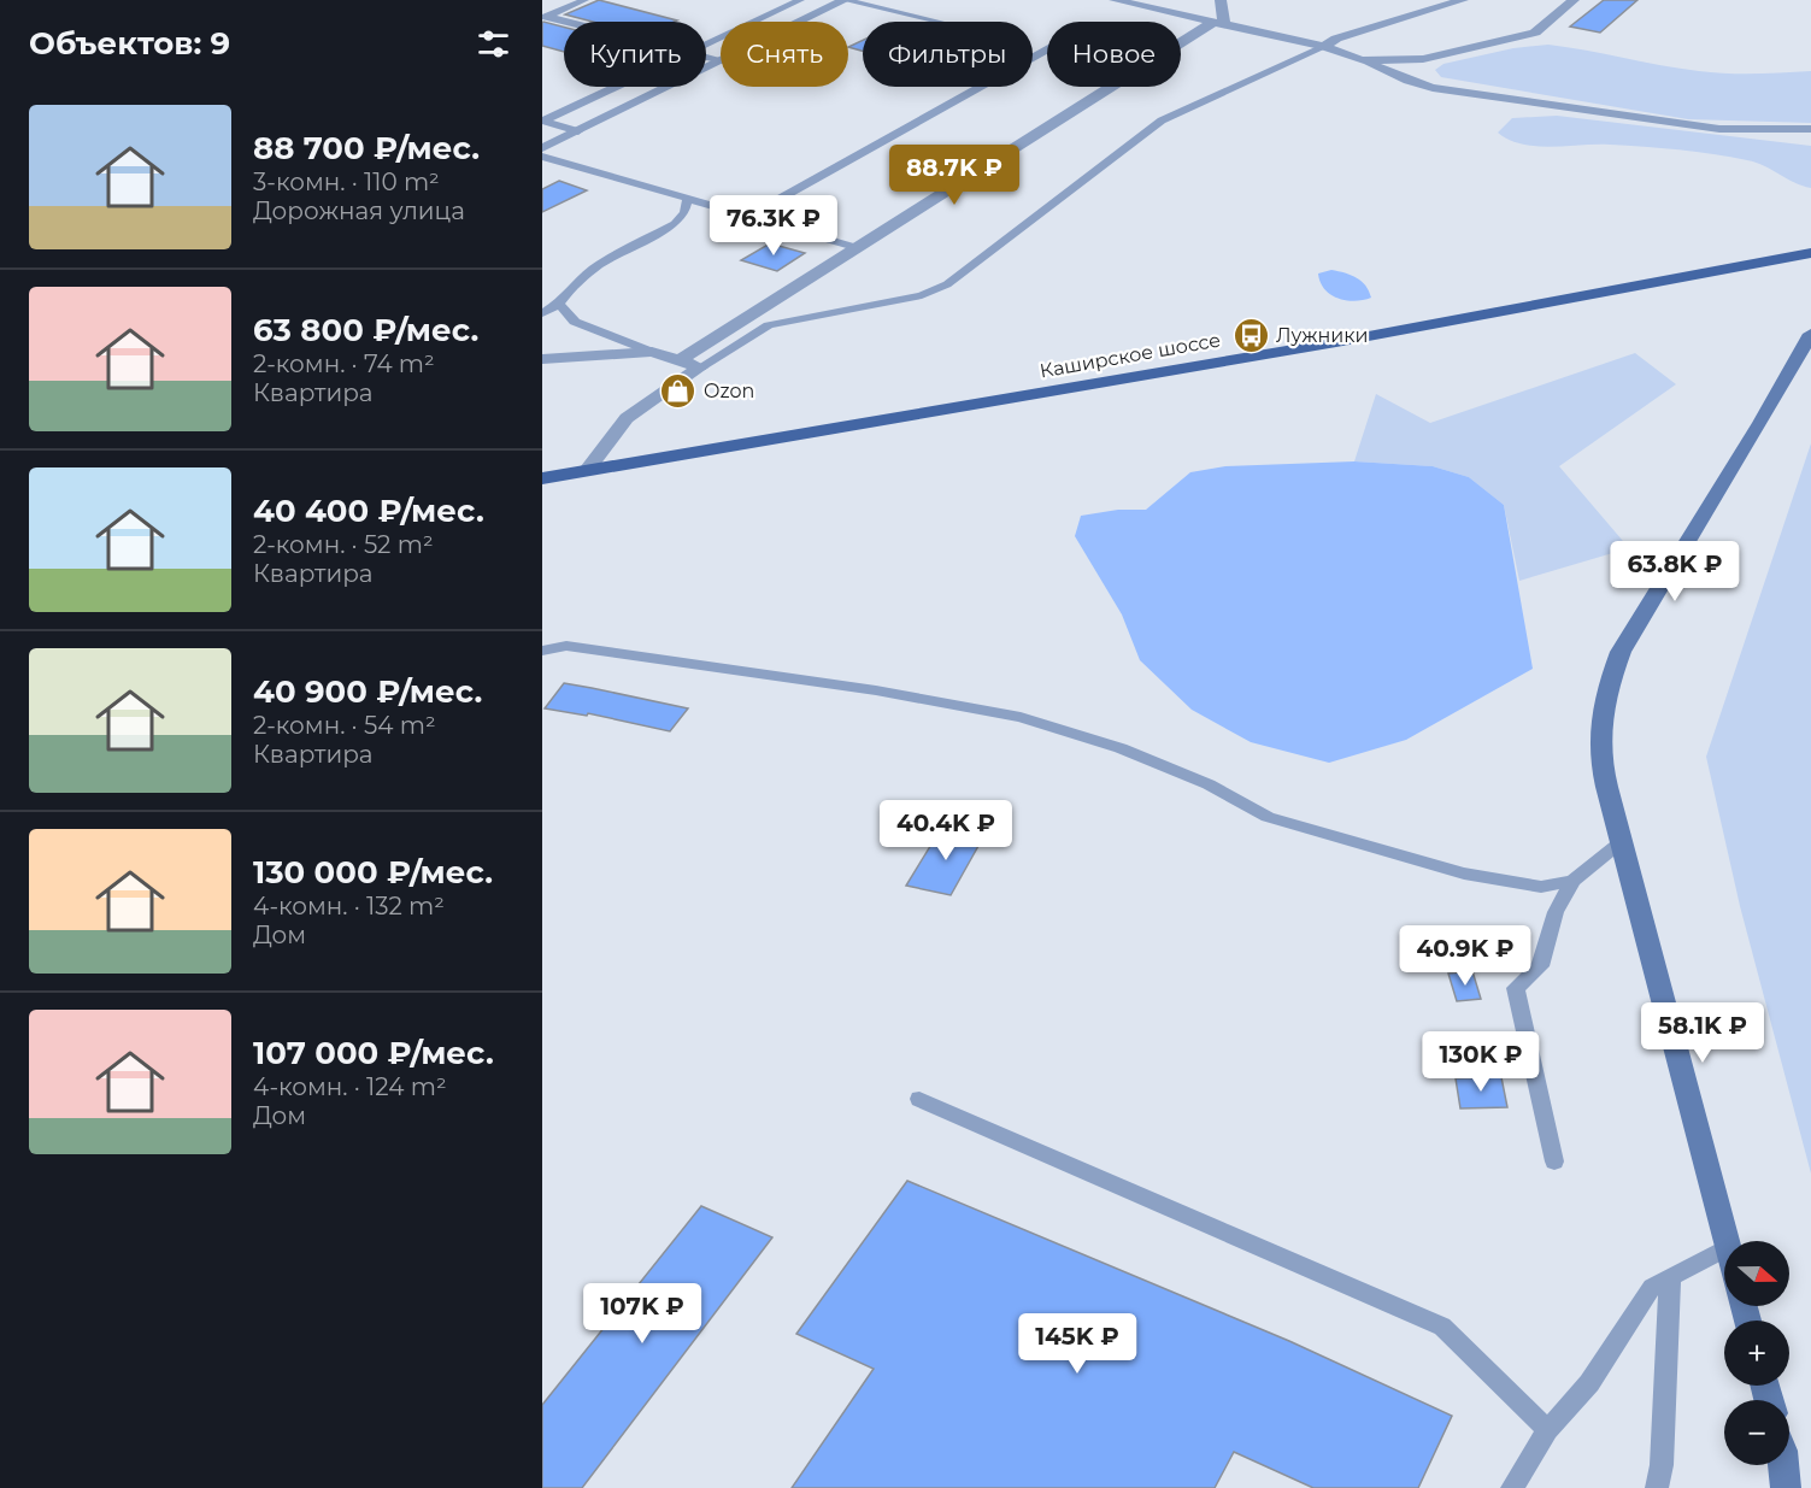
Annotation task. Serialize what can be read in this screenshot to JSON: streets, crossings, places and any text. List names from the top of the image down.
{
  "streets": {
    "main road": ["Каширское шоссе"]
  },
  "places": {
    "bus stop": ["Лужники"],
    "shop": ["Ozon"]
  },
  "north": "right",
  "page": {
    "heading": "Объектов: 9",
    "chip": [
      "Купить",
      "Снять",
      "Фильтры",
      "Новое"
    ],
    "list": [
      {
        "name": "88 700 ₽/мес.",
        "note": "3-комн. · 110 m² · Дорожная улица"
      },
      {
        "name": "63 800 ₽/мес.",
        "note": "2-комн. · 74 m² · Квартира"
      },
      {
        "name": "40 400 ₽/мес.",
        "note": "2-комн. · 52 m² · Квартира"
      },
      {
        "name": "40 900 ₽/мес.",
        "note": "2-комн. · 54 m² · Квартира"
      },
      {
        "name": "130 000 ₽/мес.",
        "note": "4-комн. · 132 m² · Дом"
      },
      {
        "name": "107 000 ₽/мес.",
        "note": "4-комн. · 124 m² · Дом"
      }
    ],
    "price": [
      "88.7K ₽",
      "76.3K ₽",
      "63.8K ₽",
      "40.4K ₽",
      "40.9K ₽",
      "58.1K ₽",
      "130K ₽",
      "107K ₽",
      "145K ₽"
    ],
    "map_buttons": ["+", "−"]
  }
}
